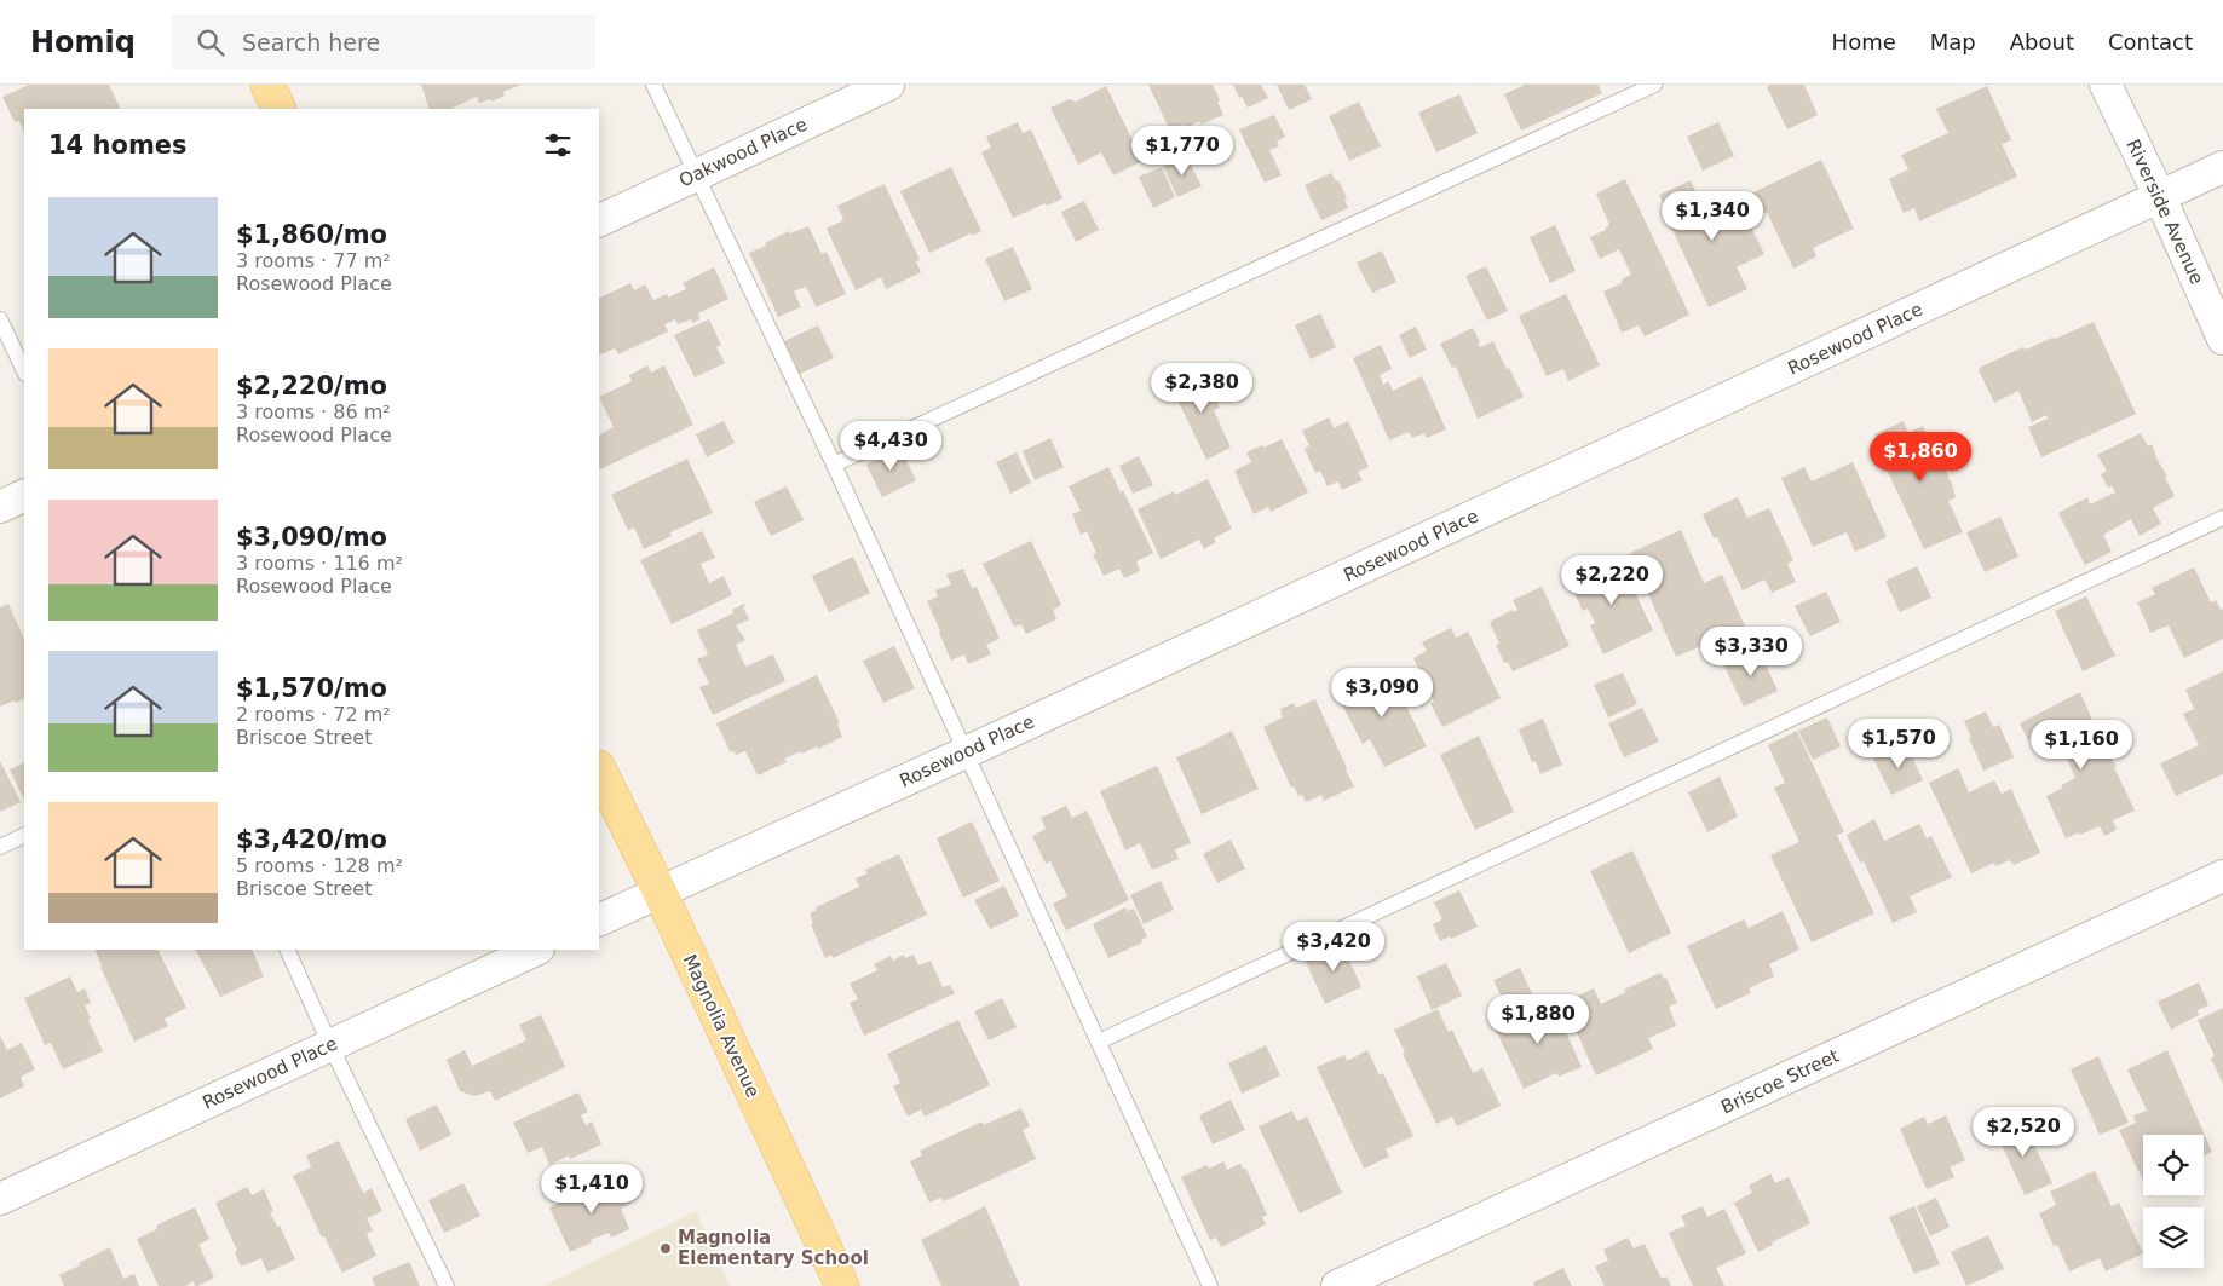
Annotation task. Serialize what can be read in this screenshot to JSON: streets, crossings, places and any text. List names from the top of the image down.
{
  "streets": {
    "main road": ["Magnolia Avenue"],
    "street": [
      "Oakwood Place",
      "Riverside Avenue",
      "Rosewood Place",
      "Briscoe Street"
    ]
  },
  "crossings": [
    ["Riverside Avenue", "Rosewood Place"],
    ["Rosewood Place", "Magnolia Avenue"]
  ],
  "places": ["Magnolia Elementary School"],
  "page": {
    "header": "Homiq",
    "search": "Search here",
    "nav": [
      "Home",
      "Map",
      "About",
      "Contact"
    ],
    "heading": "14 homes",
    "price": [
      "$1,770",
      "$1,340",
      "$2,380",
      "$4,430",
      "$1,860",
      "$2,220",
      "$3,330",
      "$3,090",
      "$1,570",
      "$1,160",
      "$3,420",
      "$1,880",
      "$2,520",
      "$1,410"
    ],
    "list": [
      {
        "name": "$1,860/mo",
        "note": "3 rooms · 77 m² · Rosewood Place"
      },
      {
        "name": "$2,220/mo",
        "note": "3 rooms · 86 m² · Rosewood Place"
      },
      {
        "name": "$3,090/mo",
        "note": "3 rooms · 116 m² · Rosewood Place"
      },
      {
        "name": "$1,570/mo",
        "note": "2 rooms · 72 m² · Briscoe Street"
      },
      {
        "name": "$3,420/mo",
        "note": "5 rooms · 128 m² · Briscoe Street"
      }
    ]
  }
}
